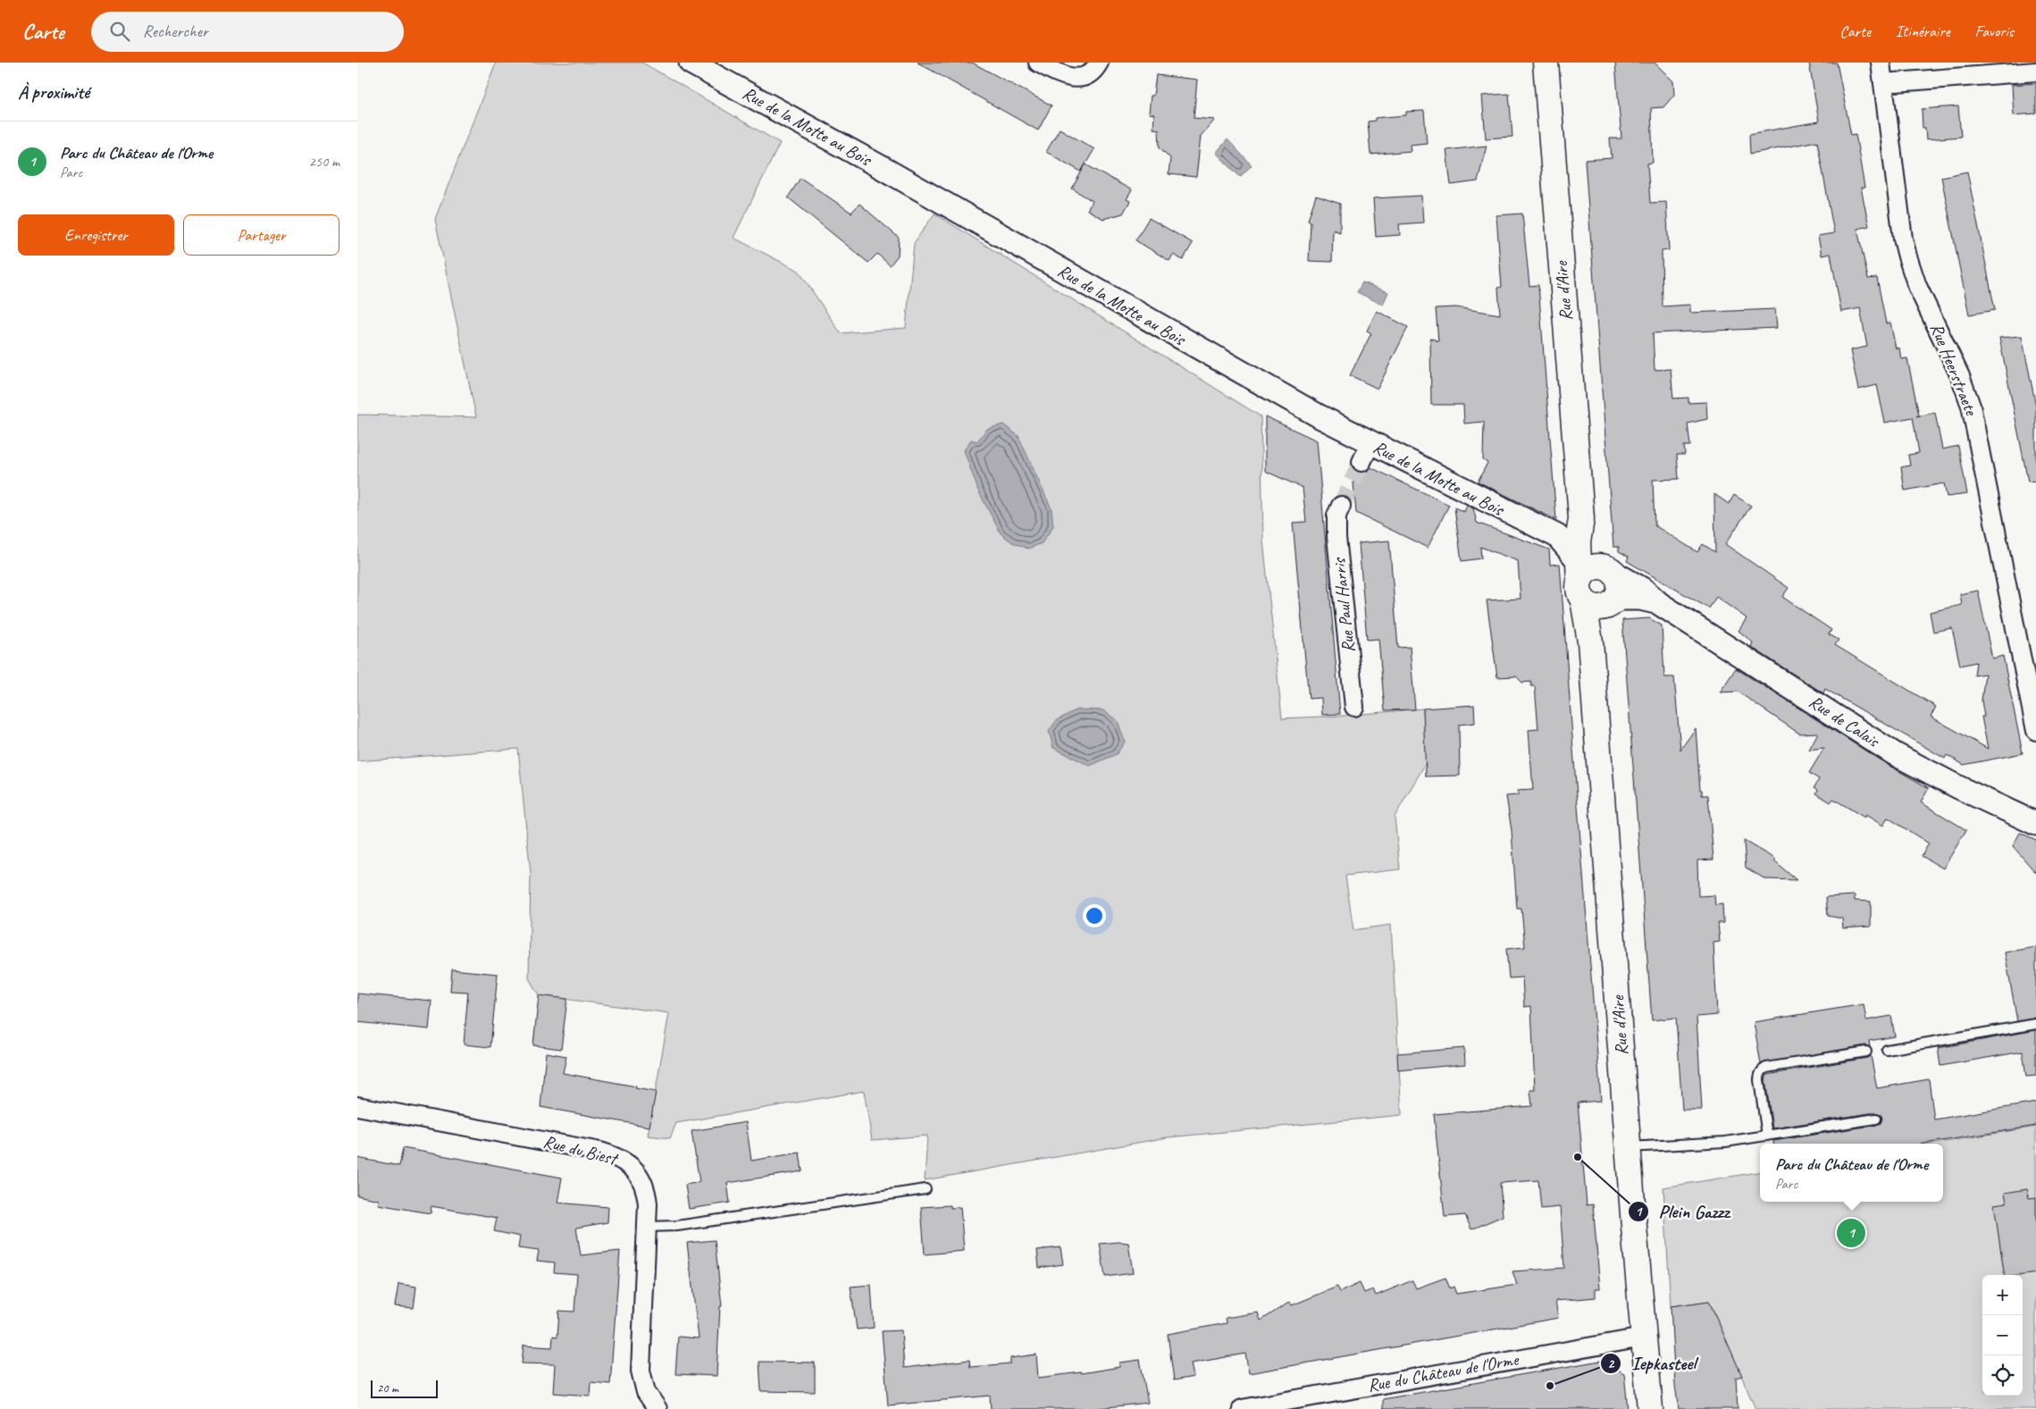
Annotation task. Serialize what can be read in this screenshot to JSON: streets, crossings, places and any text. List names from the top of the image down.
{
  "streets": {
    "main road": ["Rue d'Aire"],
    "street": [
      "Rue de la Motte au Bois",
      "Rue Heerstraete",
      "Rue Paul Harris",
      "Rue de Calais",
      "Rue du Biest",
      "Rue du Château de l'Orme"
    ]
  },
  "crossings": [
    ["Rue de la Motte au Bois", "Rue d'Aire"],
    ["Rue d'Aire", "Rue de Calais"],
    ["Rue d'Aire", "Rue du Château de l'Orme"]
  ],
  "places": ["Plein Gazzz", "Iepkasteel"],
  "scale_bar": "20 m",
  "page": {
    "header": "Carte",
    "search": "Rechercher",
    "nav": ["Carte", "Itinéraire", "Favoris"],
    "heading": "À proximité",
    "list": [
      {
        "mark": "1",
        "name": "Parc du Château de l'Orme",
        "note": "Parc",
        "value": "250 m"
      }
    ],
    "buttons": ["Enregistrer", "Partager"],
    "popup": ["Parc du Château de l'Orme", "Parc"],
    "pins": "1",
    "map_buttons": ["+", "−"],
    "scale": "20 m"
  }
}
